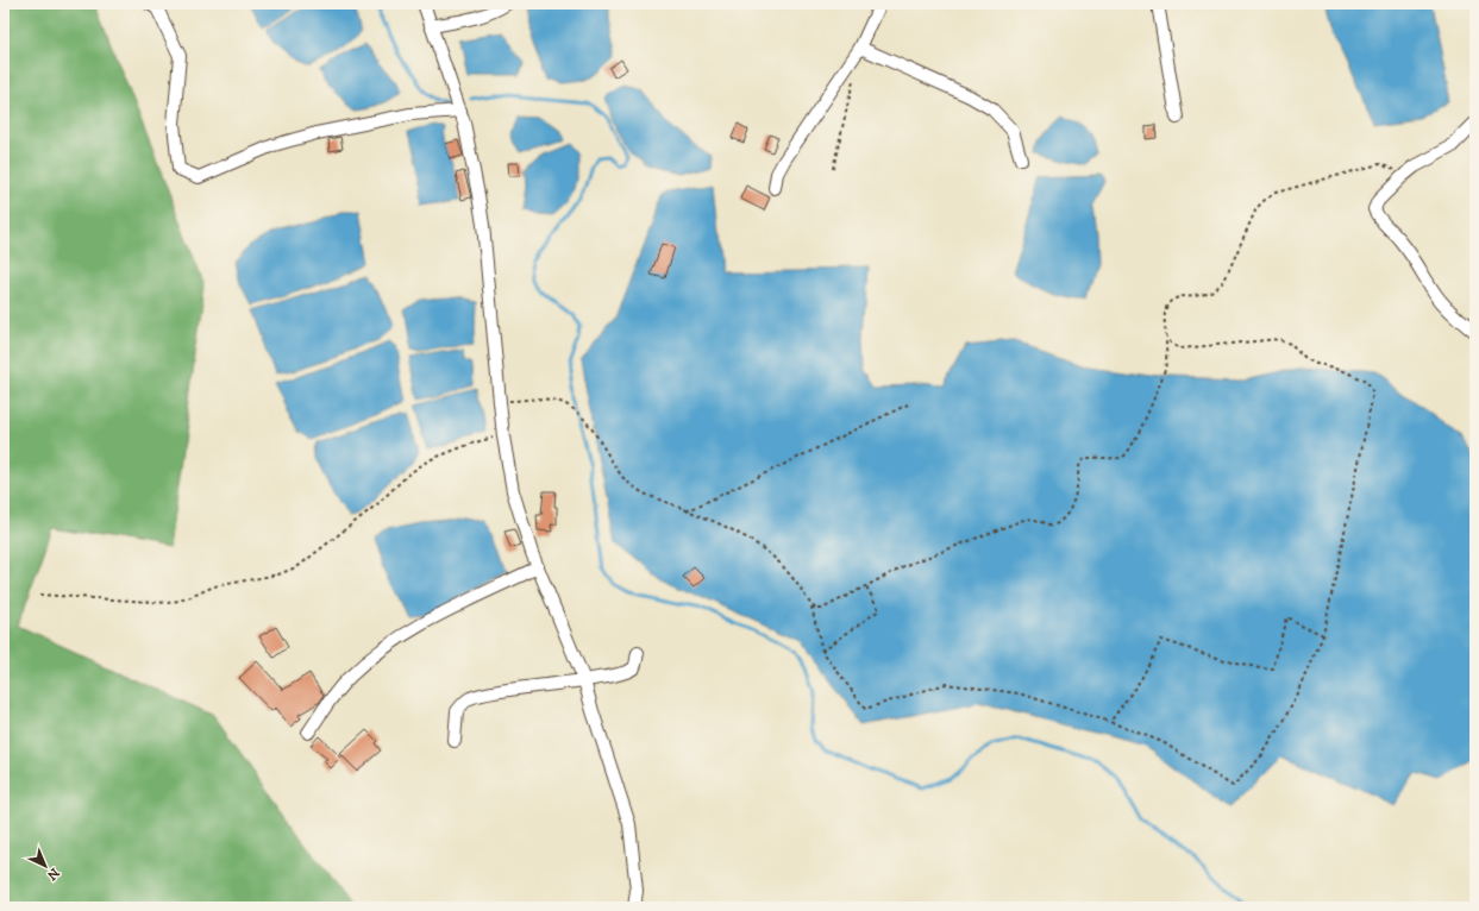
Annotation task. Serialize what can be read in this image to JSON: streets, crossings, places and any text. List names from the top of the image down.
{
  "north": "bottom right"
}
